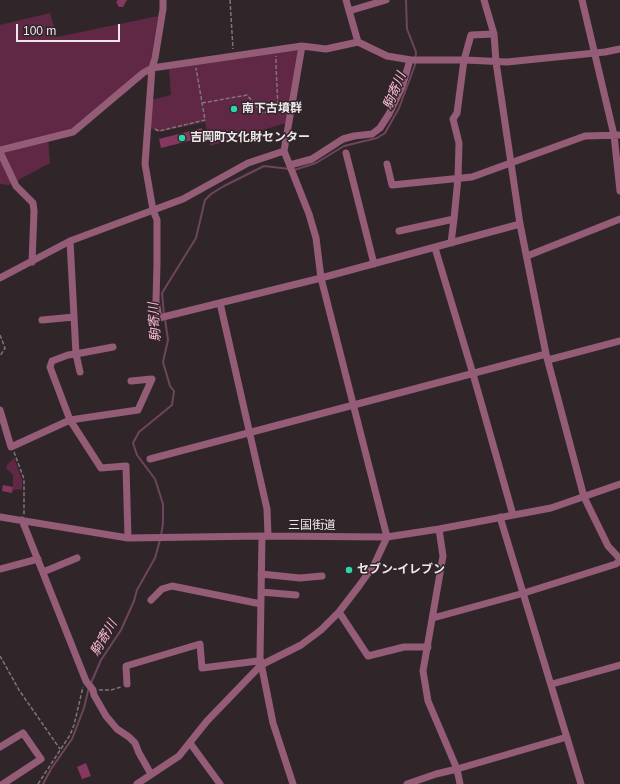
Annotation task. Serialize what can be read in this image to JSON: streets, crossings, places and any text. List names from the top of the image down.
{
  "streets": {
    "street": ["三国街道"]
  },
  "water": ["駒寄川"],
  "places": ["南下古墳群", "吉岡町文化財センター", "セブン-イレブン"],
  "scale_bar": "100 m"
}
